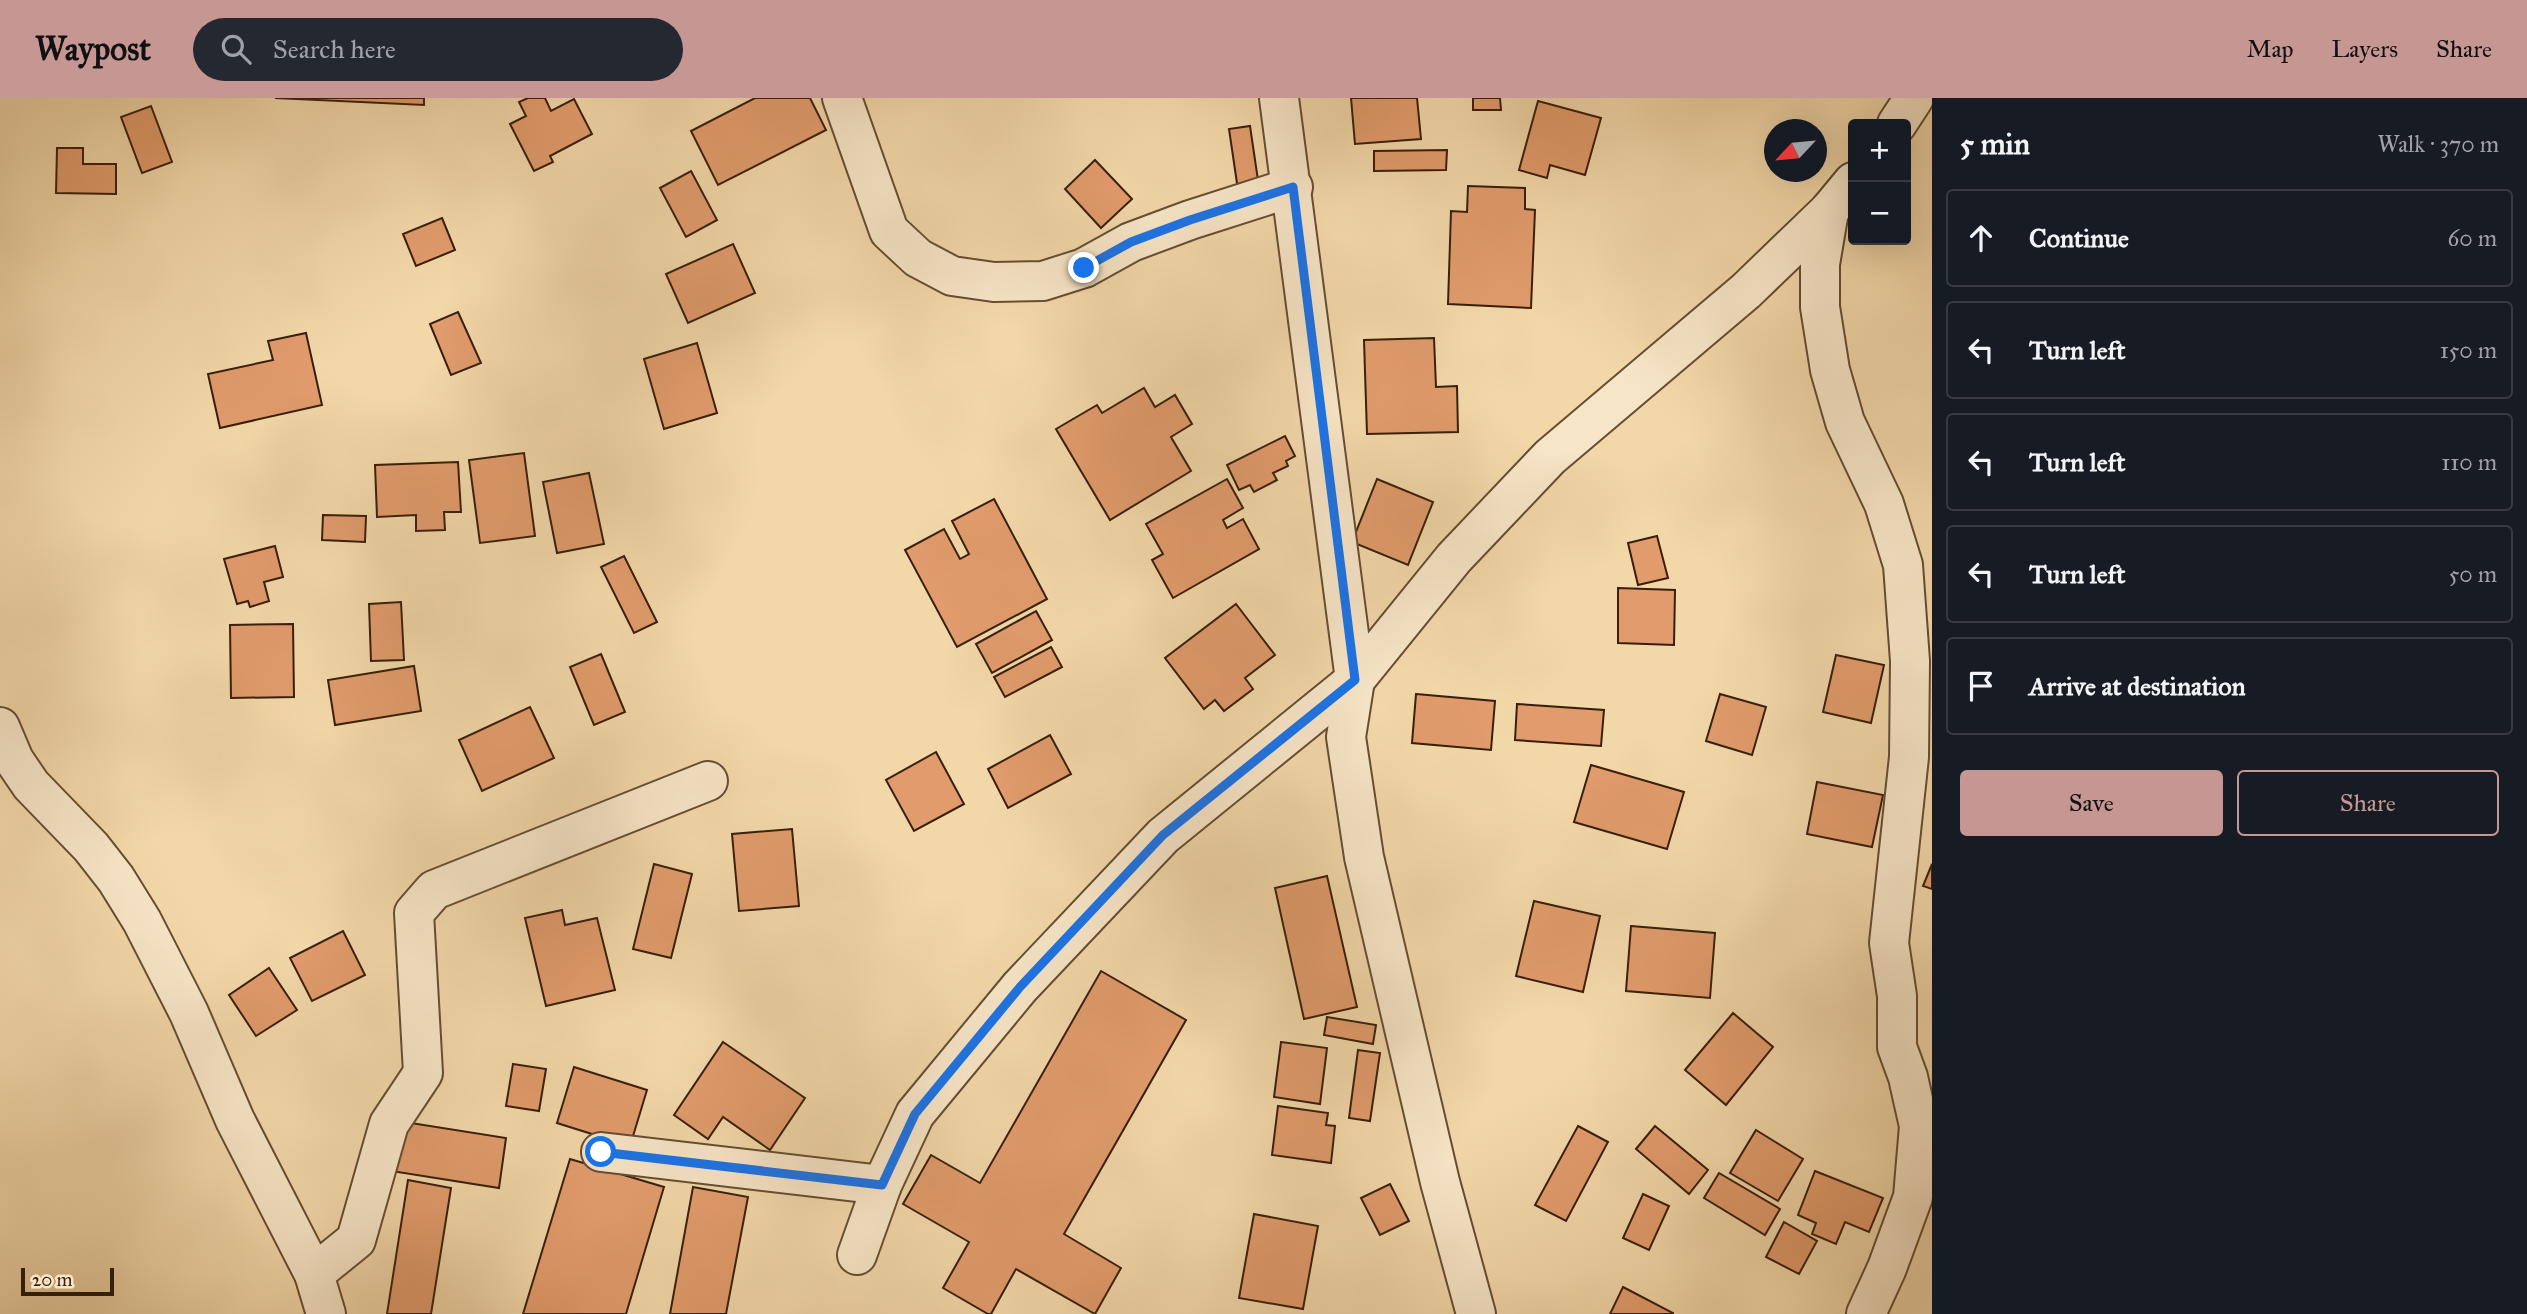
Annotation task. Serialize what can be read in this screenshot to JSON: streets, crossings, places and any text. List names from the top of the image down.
{
  "scale_bar": "20 m",
  "north": "bottom left",
  "page": {
    "header": "Waypost",
    "search": "Search here",
    "nav": ["Map", "Layers", "Share"],
    "heading": ["5 min", "Walk · 370 m"],
    "map_buttons": ["+", "−"],
    "list": [
      ["Continue", "60 m"],
      ["Turn left", "150 m"],
      ["Turn left", "110 m"],
      ["Turn left", "50 m"],
      "Arrive at destination"
    ],
    "buttons": ["Save", "Share"],
    "scale": "20 m"
  }
}
